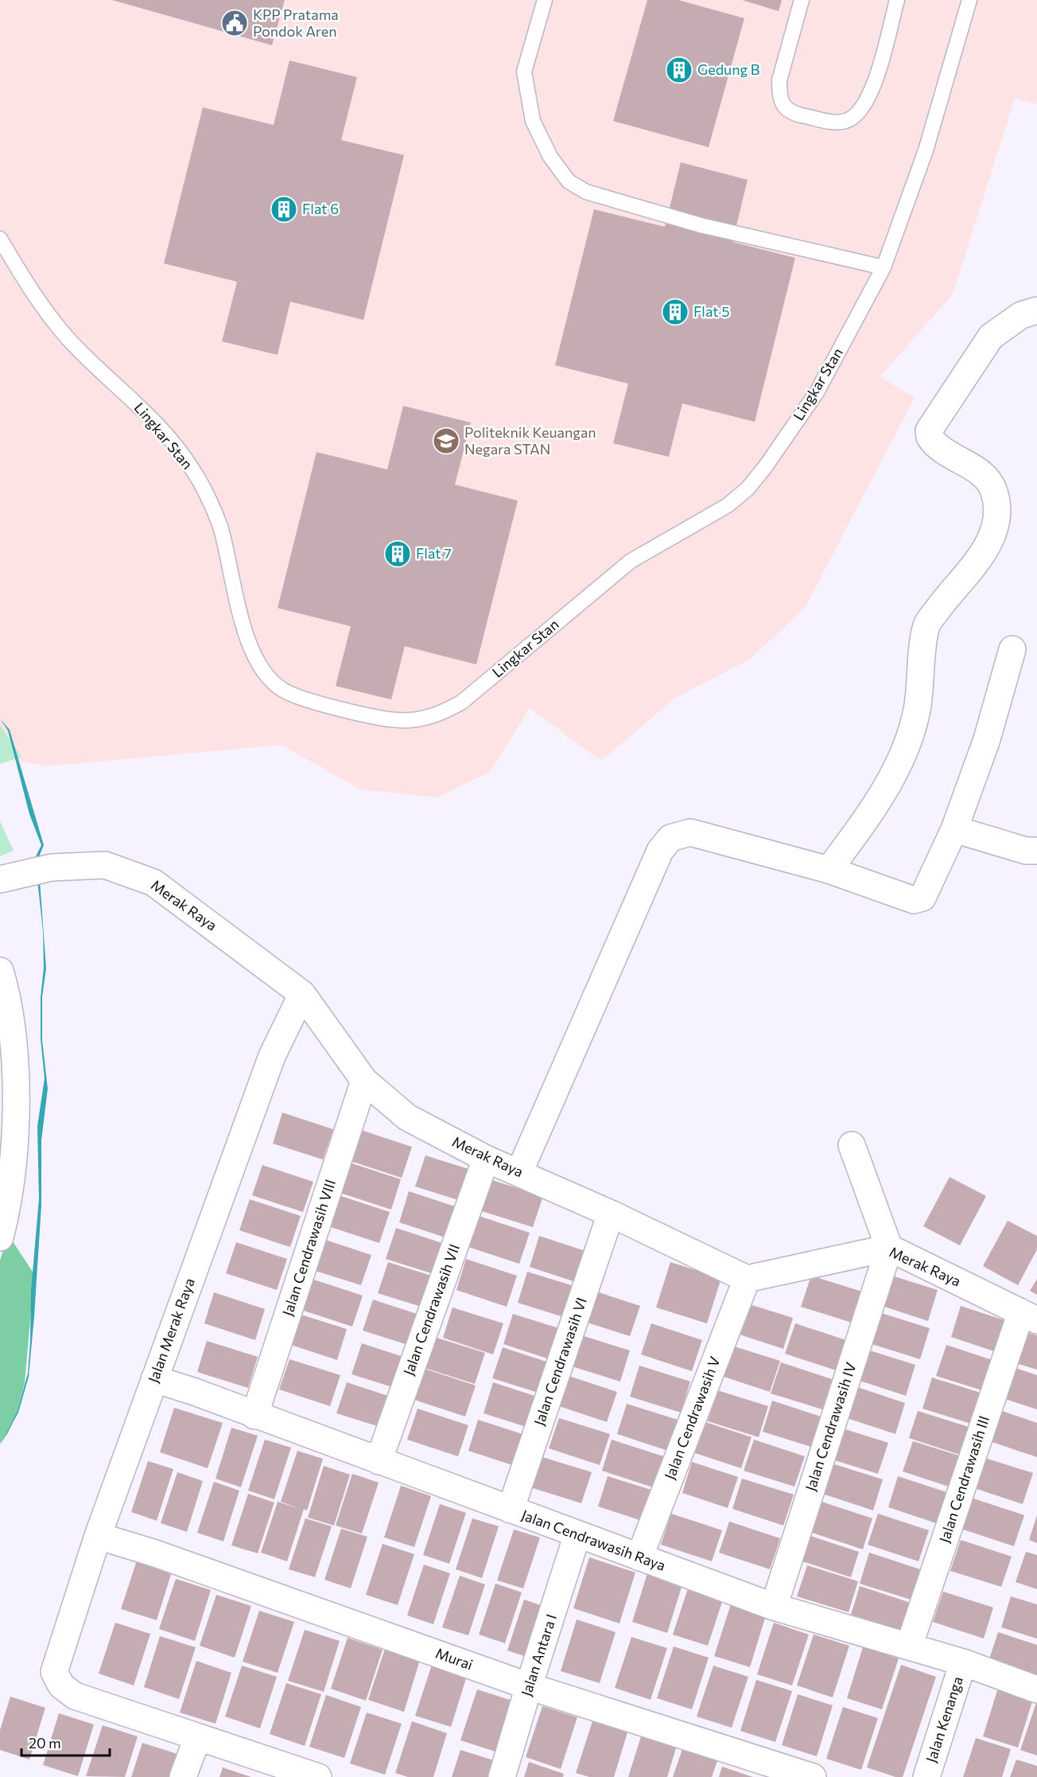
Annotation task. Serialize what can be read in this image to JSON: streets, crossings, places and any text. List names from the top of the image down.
{
  "streets": {
    "street": [
      "Merak Raya",
      "Jalan Cendrawasih VIII",
      "Jalan Cendrawasih VII",
      "Jalan Merak Raya",
      "Jalan Cendrawasih VI",
      "Jalan Cendrawasih V",
      "Jalan Cendrawasih IV",
      "Jalan Cendrawasih III",
      "Jalan Cendrawasih Raya",
      "Jalan Antara I",
      "Murai",
      "Jalan Kenanga"
    ],
    "lane": ["Lingkar Stan"]
  },
  "crossings": [
    ["Merak Raya", "Jalan Cendrawasih VIII"],
    ["Merak Raya", "Jalan Cendrawasih VII"],
    ["Merak Raya", "Jalan Merak Raya"],
    ["Merak Raya", "Jalan Cendrawasih VI"],
    ["Merak Raya", "Jalan Cendrawasih V"],
    ["Merak Raya", "Jalan Cendrawasih IV"],
    ["Merak Raya", "Jalan Cendrawasih III"],
    ["Jalan Cendrawasih VIII", "Jalan Cendrawasih Raya"],
    ["Jalan Cendrawasih VII", "Jalan Cendrawasih Raya"],
    ["Jalan Merak Raya", "Jalan Cendrawasih Raya"],
    ["Jalan Merak Raya", "Murai"],
    ["Jalan Cendrawasih VI", "Jalan Cendrawasih Raya"],
    ["Jalan Cendrawasih V", "Jalan Cendrawasih Raya"],
    ["Jalan Cendrawasih IV", "Jalan Cendrawasih Raya"],
    ["Jalan Cendrawasih III", "Jalan Cendrawasih Raya"],
    ["Jalan Cendrawasih Raya", "Jalan Antara I"],
    ["Jalan Cendrawasih Raya", "Jalan Kenanga"],
    ["Jalan Antara I", "Murai"]
  ],
  "places": {
    "public building": ["KPP Pratama Pondok Aren"],
    "building": [
      "Gedung B",
      "Flat 6",
      "Flat 5",
      "Flat 7"
    ],
    "school or university": ["Politeknik Keuangan Negara STAN"]
  },
  "scale_bar": "20 m"
}
